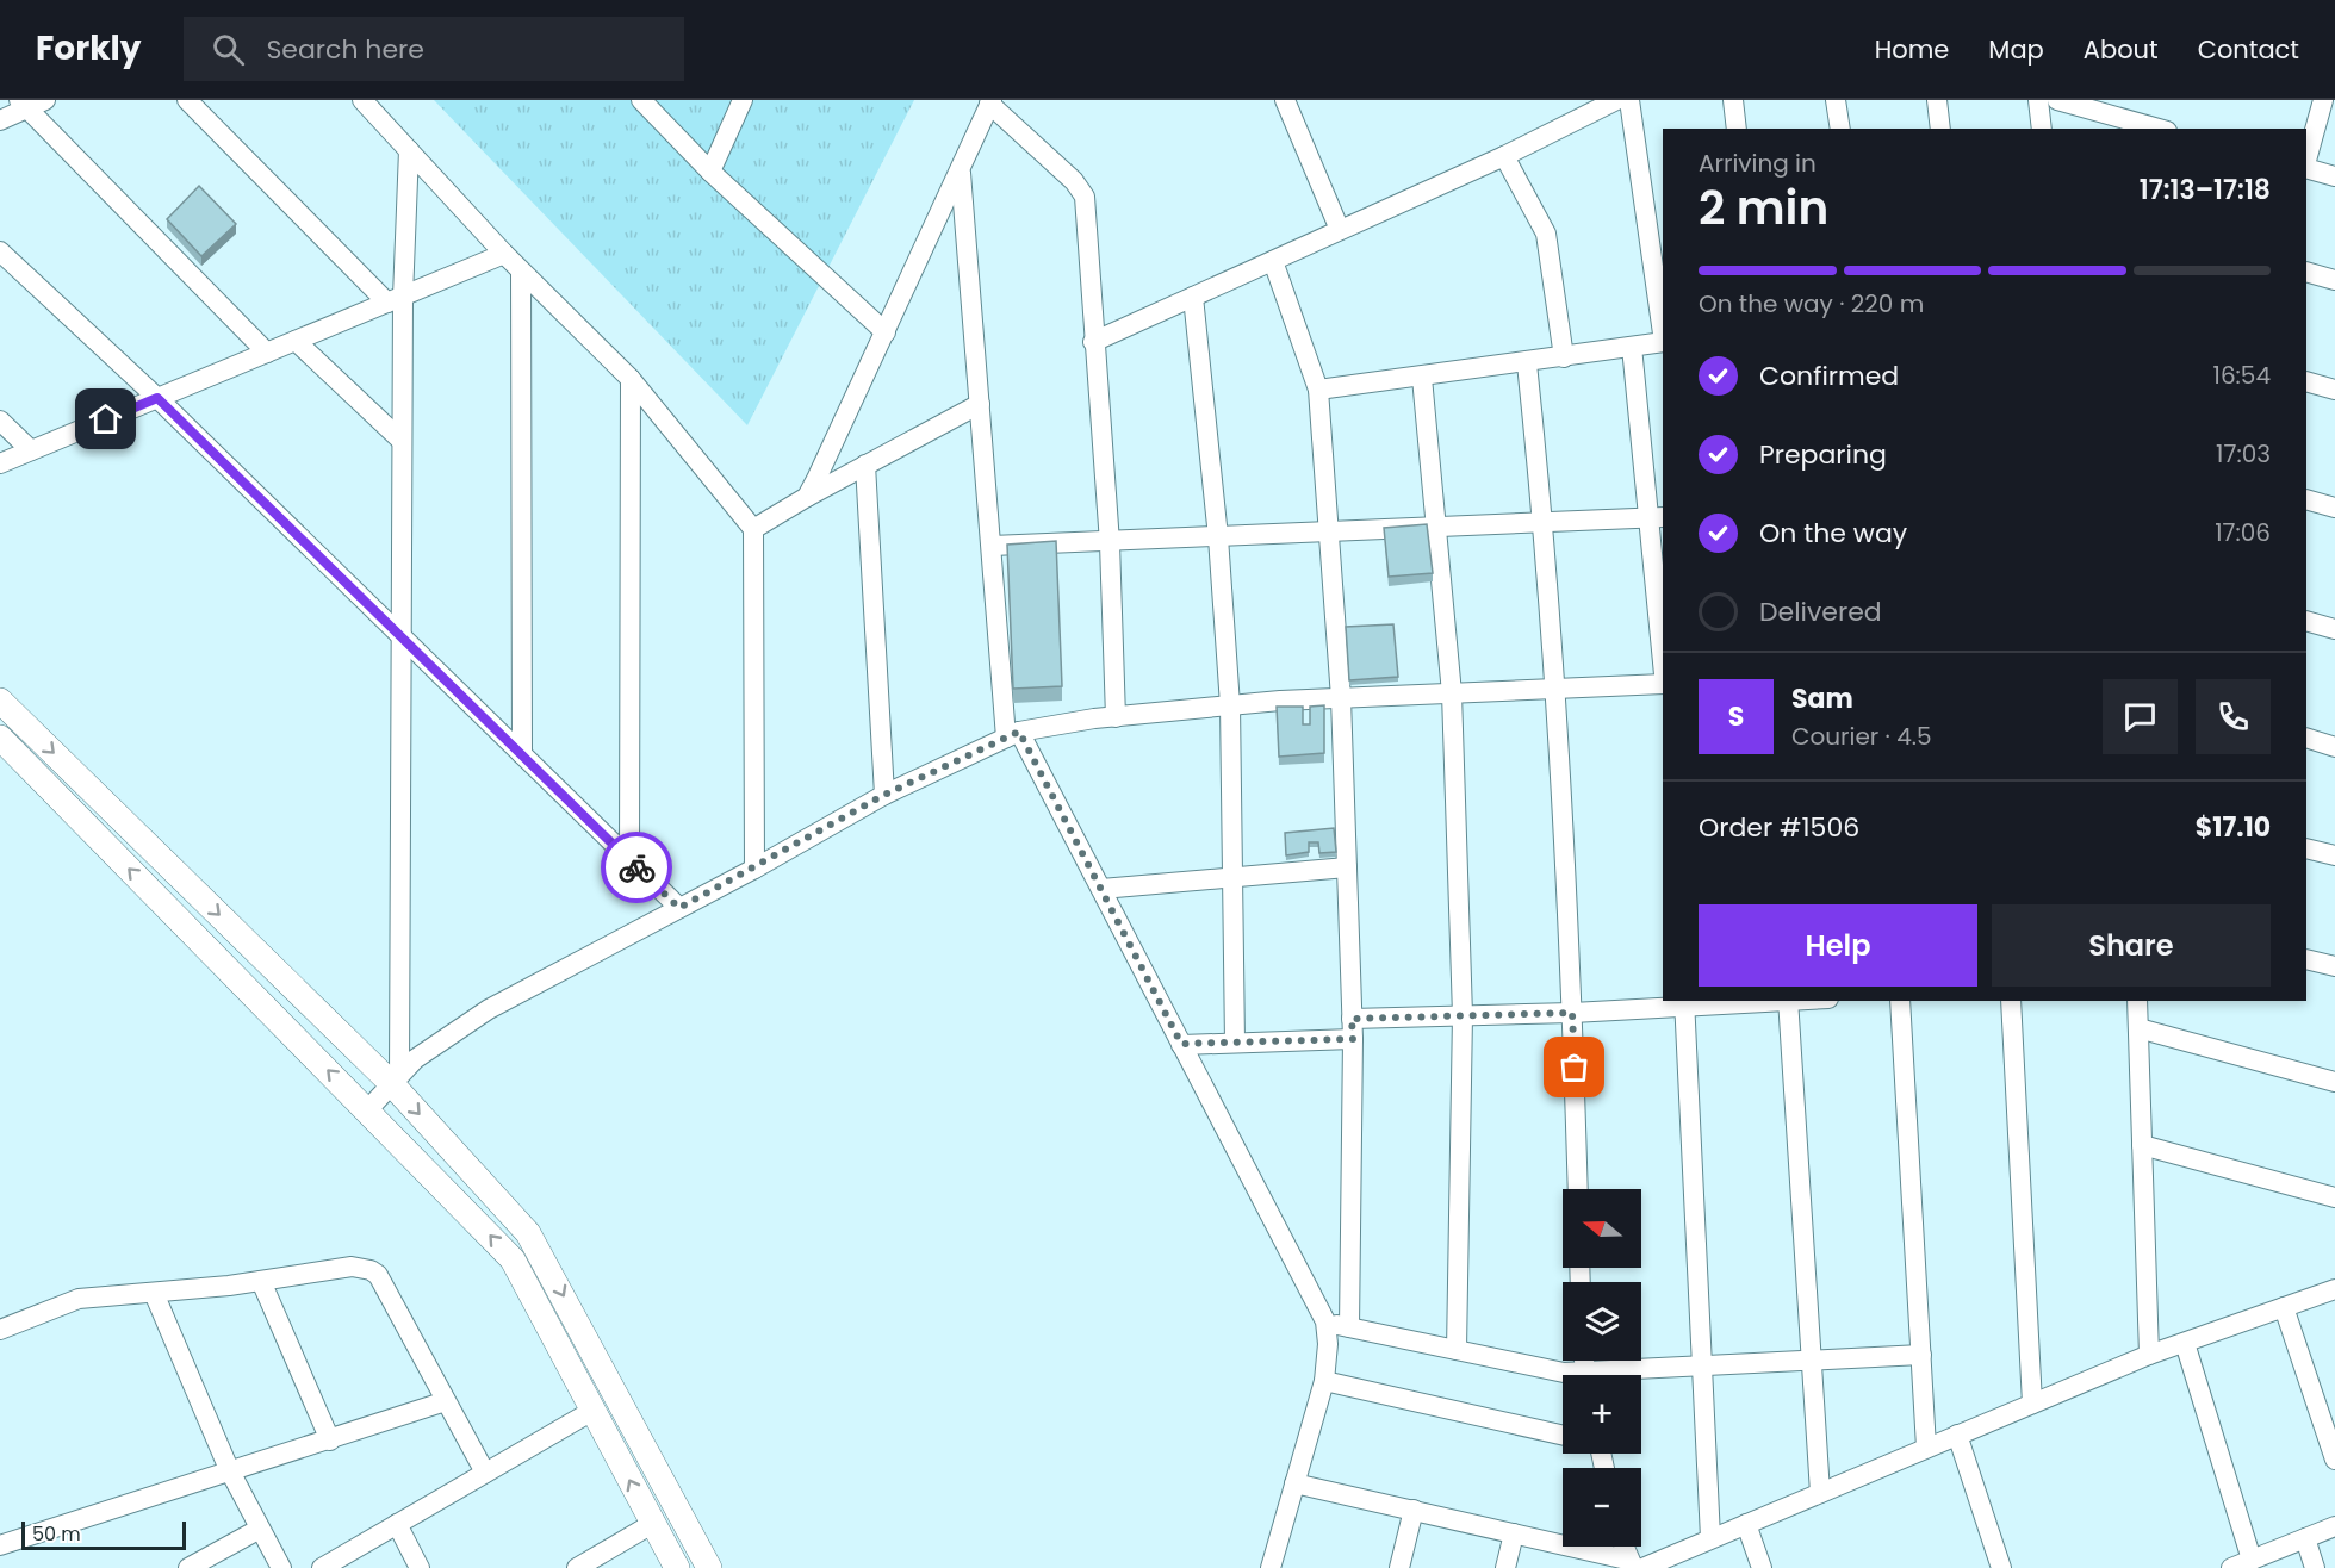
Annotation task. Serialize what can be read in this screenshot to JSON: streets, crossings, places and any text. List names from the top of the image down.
{
  "scale_bar": "50 m",
  "north": "left",
  "page": {
    "header": "Forkly",
    "search": "Search here",
    "nav": [
      "Home",
      "Map",
      "About",
      "Contact"
    ],
    "heading": ["2 min", "Arriving in", "17:13–17:18"],
    "panel": [
      "Sam",
      "Courier · 4.5",
      "Order #1506",
      "$17.10"
    ],
    "bar": "On the way · 220 m",
    "list": [
      ["Confirmed", "16:54"],
      ["Preparing", "17:03"],
      ["On the way", "17:06"],
      "Delivered"
    ],
    "round": "S",
    "buttons": ["Help", "Share"],
    "map_buttons": ["+", "−"],
    "scale": "50 m"
  }
}
